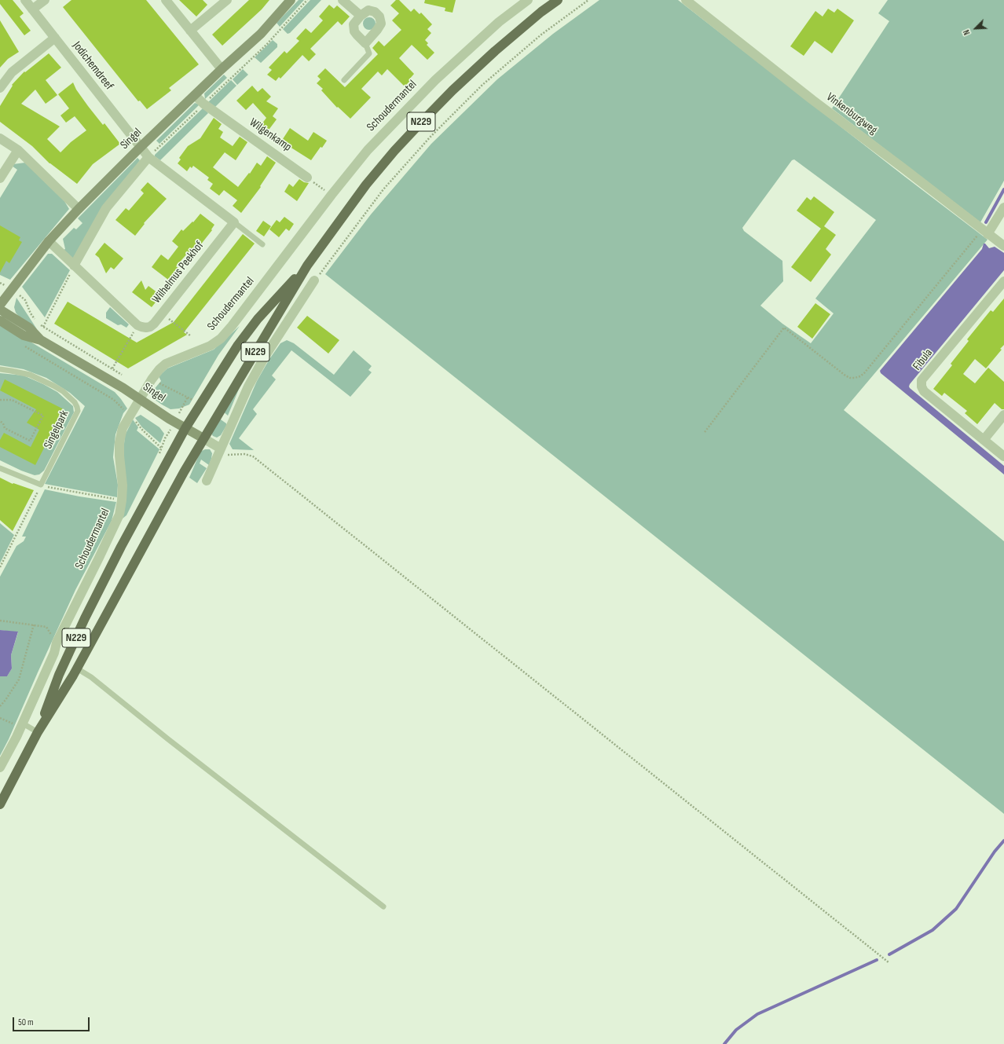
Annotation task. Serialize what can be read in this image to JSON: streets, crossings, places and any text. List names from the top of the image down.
{
  "streets": {
    "main road": ["N229"],
    "street": [
      "Jodichemdreef",
      "Schoudermantel",
      "Vinkenburgweg",
      "Wilgenkamp",
      "Singel",
      "Wilhelmus Peekhof",
      "Fibula"
    ],
    "lane": ["Singelpark"]
  },
  "crossings": [
    ["Jodichemdreef", "Singel"],
    ["Schoudermantel", "Singel"],
    ["N229", "Singel"],
    ["Wilgenkamp", "Singel"]
  ],
  "scale_bar": "50 m",
  "north": "bottom left"
}
